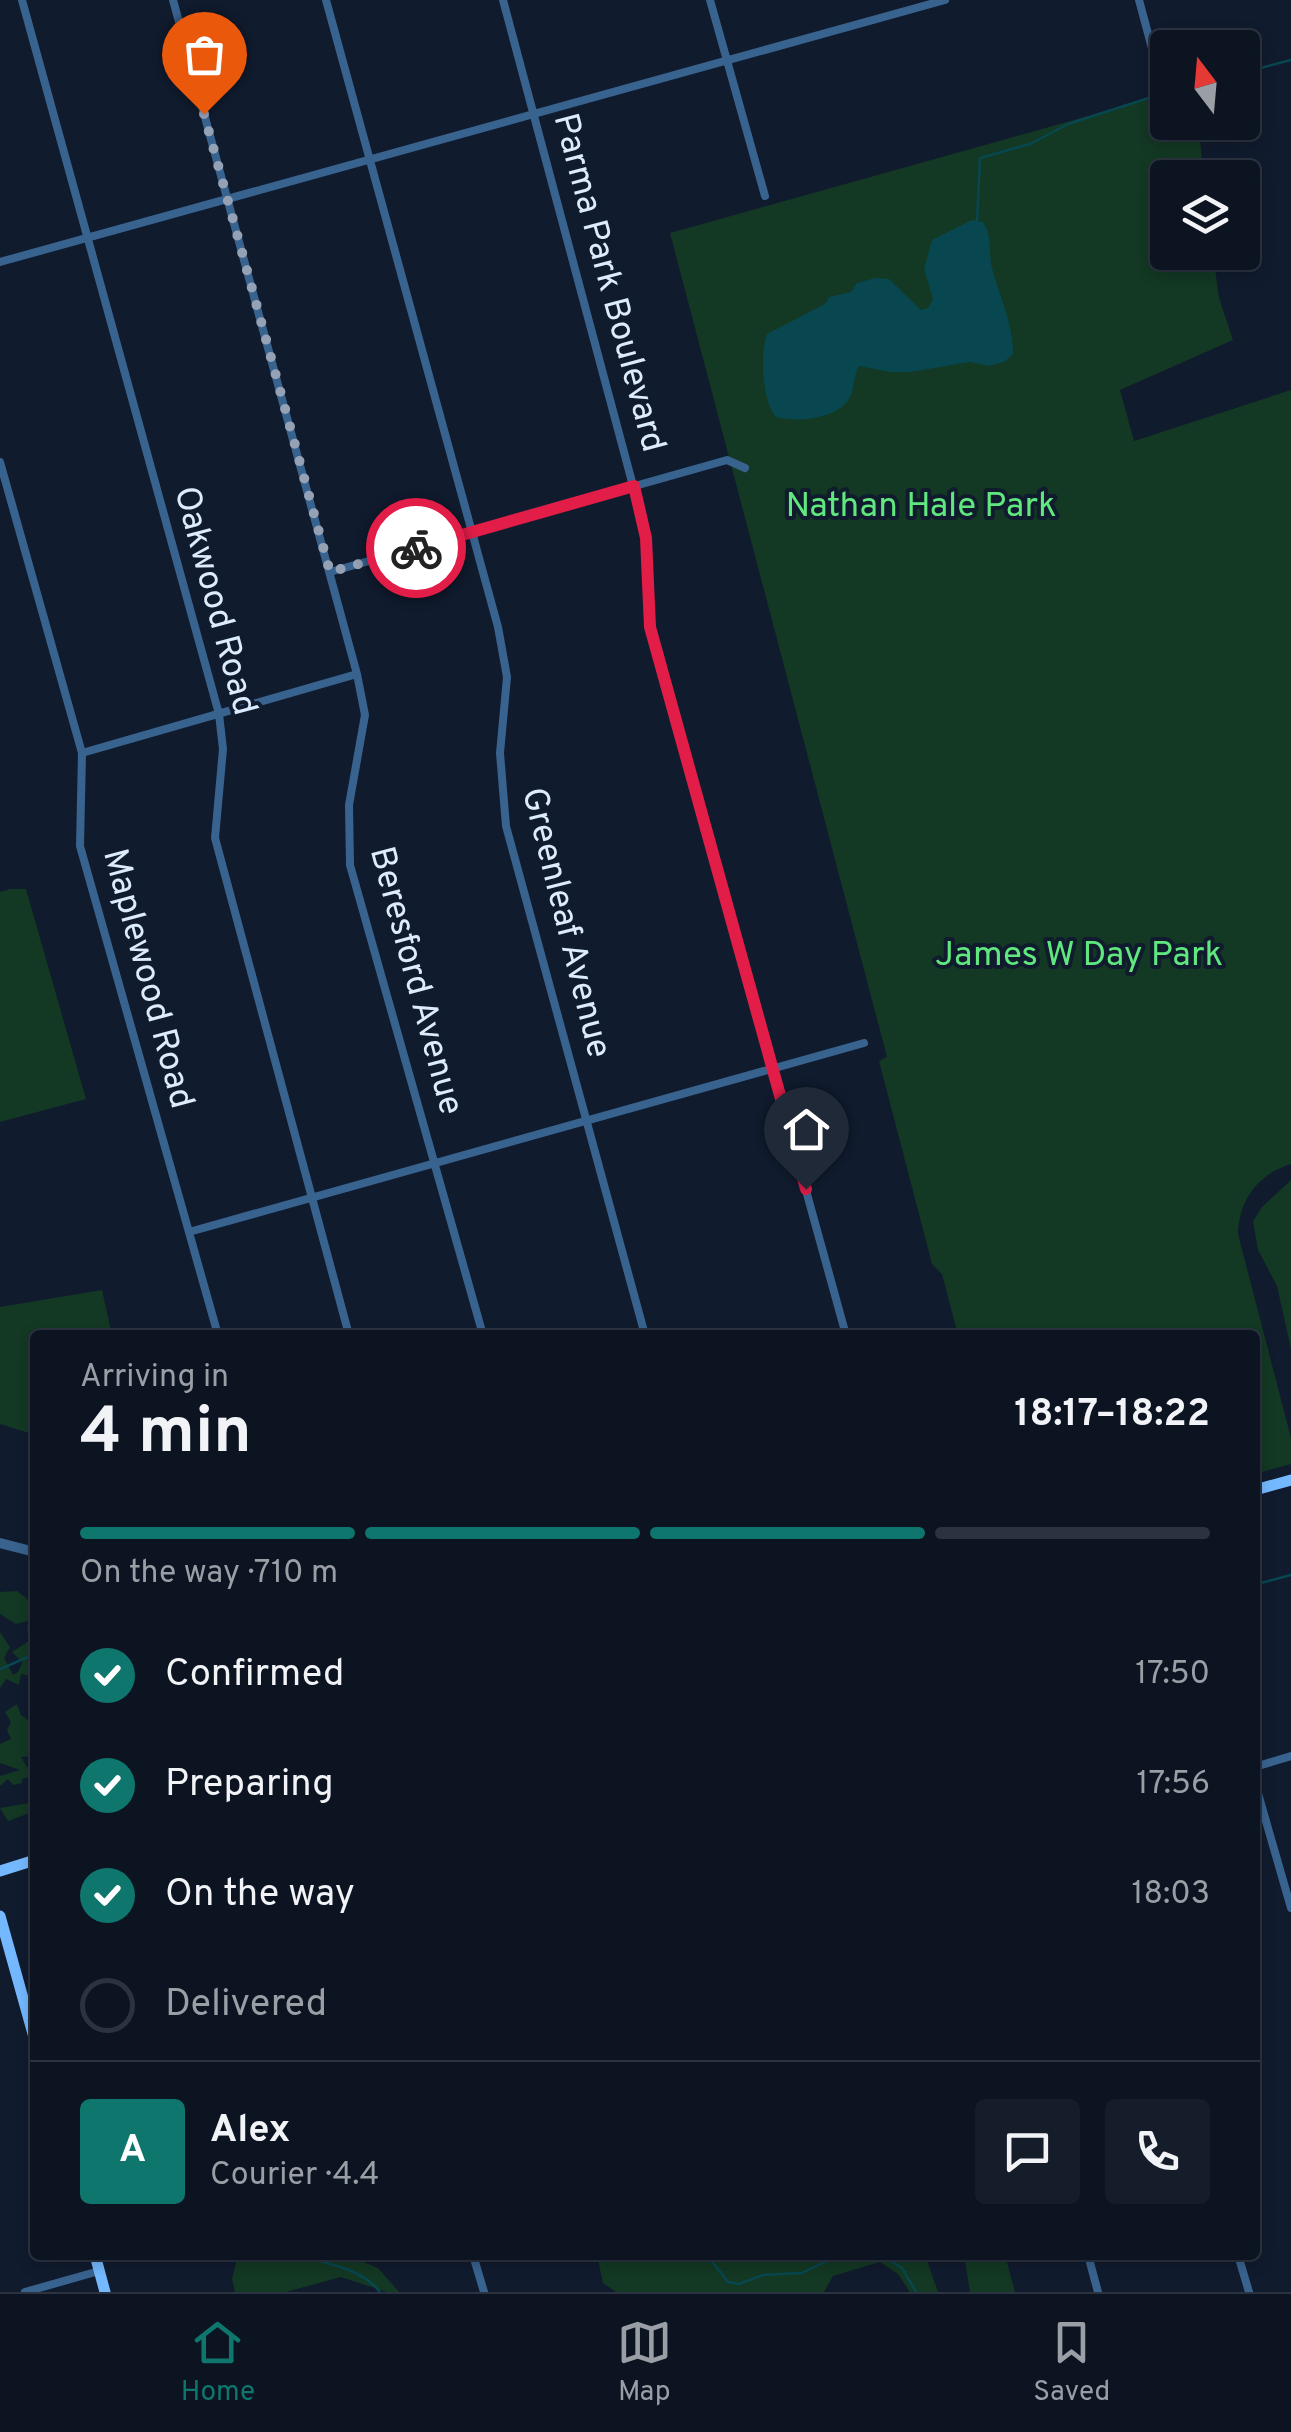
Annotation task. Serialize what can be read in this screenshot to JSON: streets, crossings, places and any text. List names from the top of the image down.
{
  "streets": {
    "street": [
      "Parma Park Boulevard",
      "Oakwood Road",
      "Greenleaf Avenue",
      "Maplewood Road",
      "Beresford Avenue"
    ]
  },
  "parks": ["Nathan Hale Park", "James W Day Park"],
  "north": "top",
  "page": {
    "heading": ["4 min", "Arriving in", "18:17–18:22"],
    "panel": ["Alex", "Courier · 4.4"],
    "bar": "On the way · 710 m",
    "list": [
      ["Confirmed", "17:50"],
      ["Preparing", "17:56"],
      ["On the way", "18:03"],
      "Delivered"
    ],
    "round": "A",
    "tabs": ["Home", "Map", "Saved"]
  }
}
